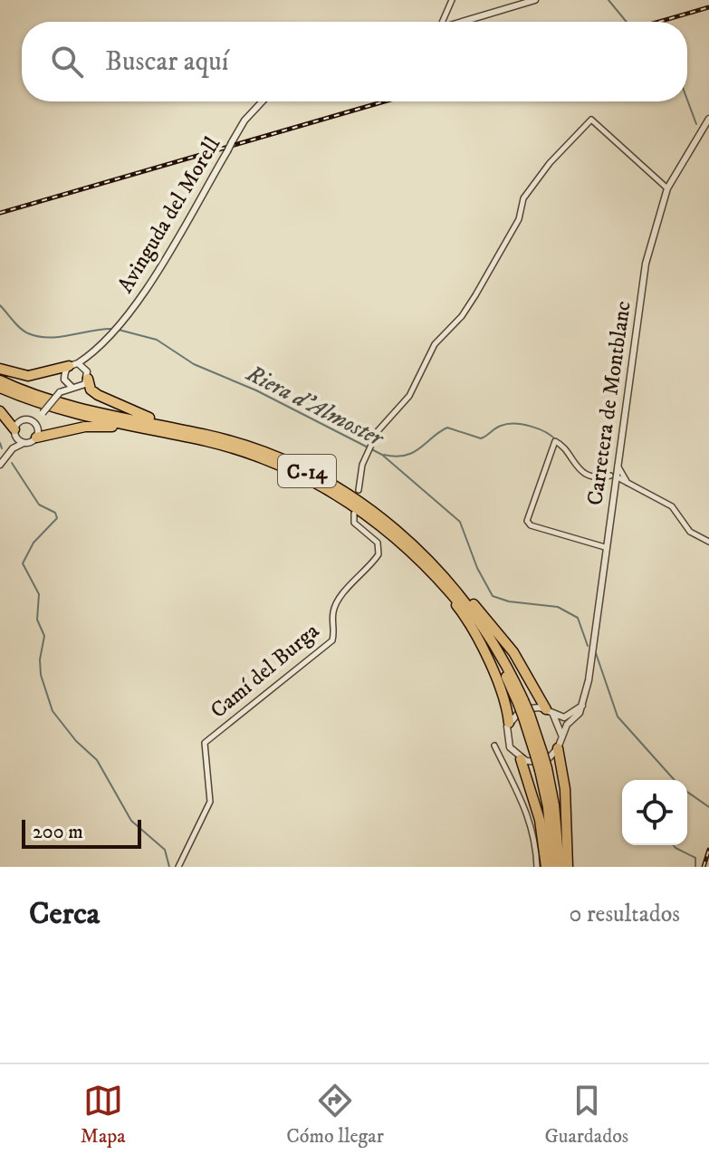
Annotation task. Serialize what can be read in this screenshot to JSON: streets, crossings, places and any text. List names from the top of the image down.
{
  "streets": {
    "highway": ["C-14"],
    "street": ["Avinguda del Morell", "Carretera de Montblanc", "Camí del Burga"]
  },
  "water": ["Riera d'Almoster"],
  "scale_bar": "200 m",
  "page": {
    "search": "Buscar aquí",
    "scale": "200 m",
    "heading": ["Cerca", "0 resultados"],
    "nav": ["Mapa", "Cómo llegar", "Guardados"]
  }
}
